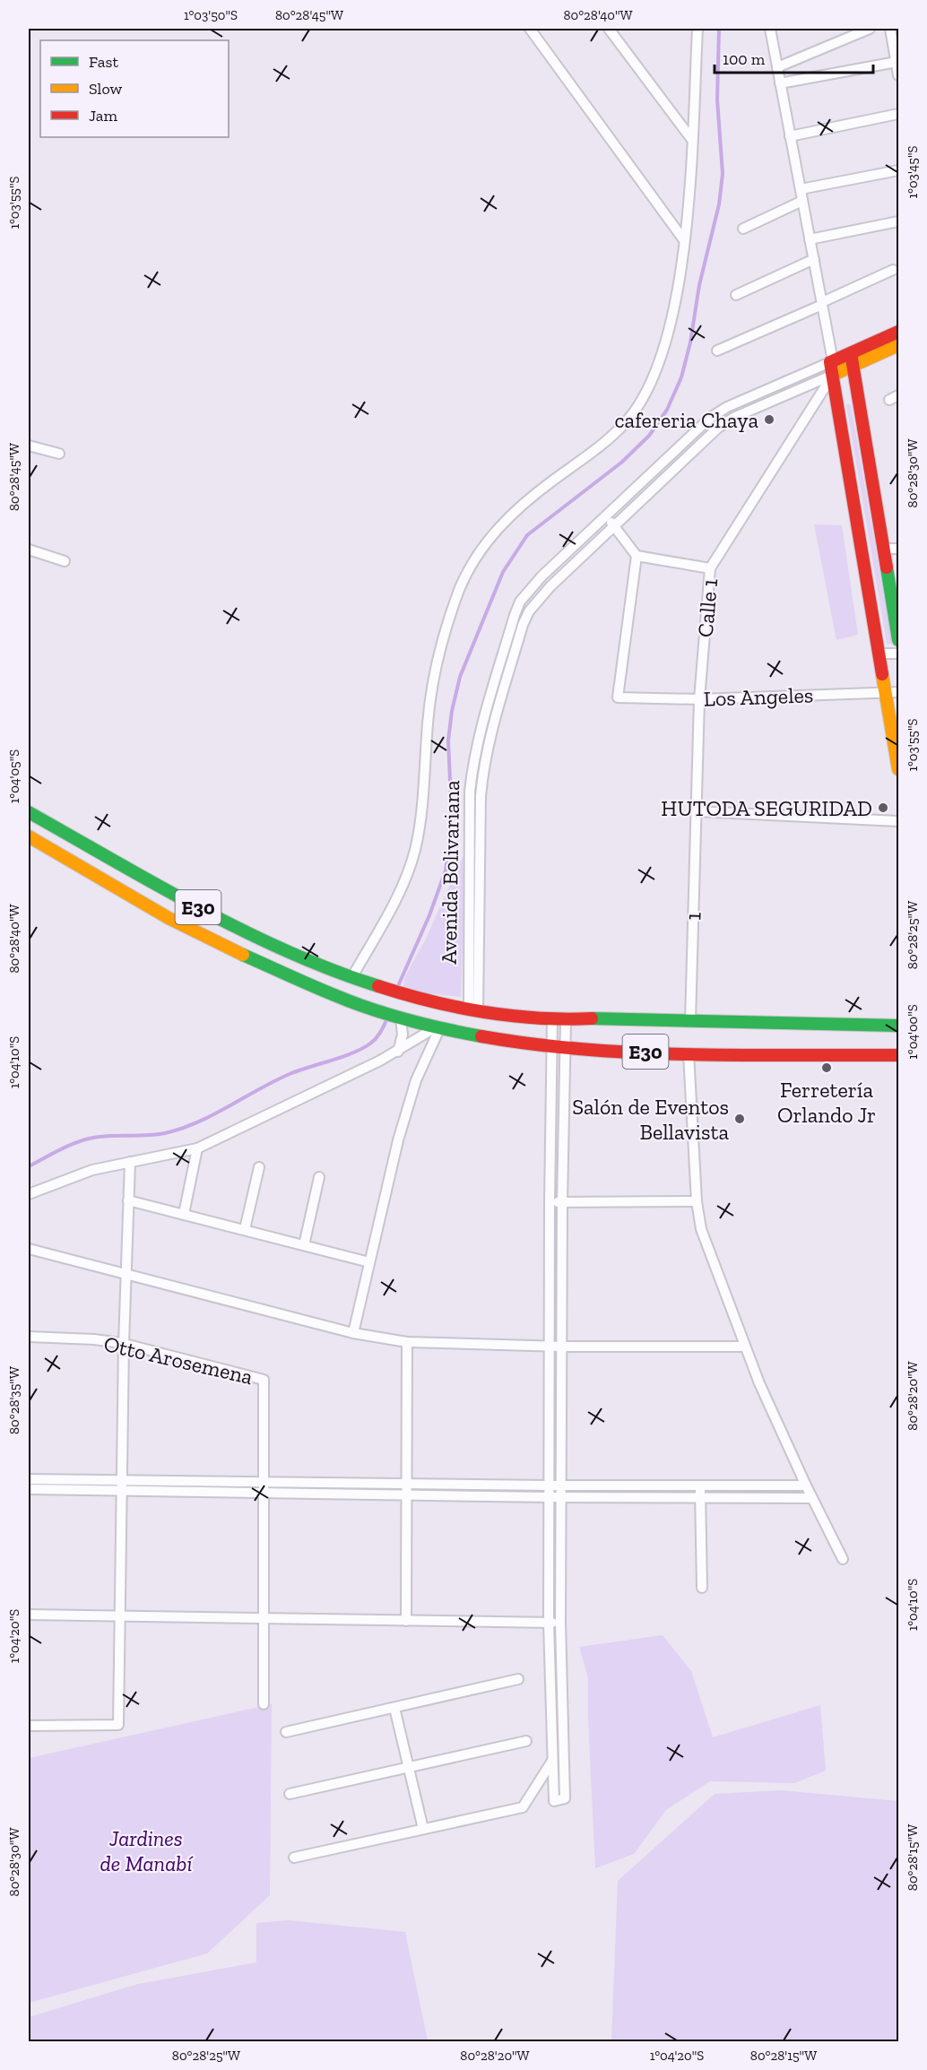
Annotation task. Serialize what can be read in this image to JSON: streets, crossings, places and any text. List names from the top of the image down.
{
  "streets": {
    "main road": ["Avenida Bolivariana", "E30"],
    "street": [
      "Calle 1",
      "Los Angeles",
      "1",
      "Otto Arosemena"
    ]
  },
  "crossings": [
    ["Calle 1", "Los Angeles"],
    ["Calle 1", "Avenida Bolivariana"],
    ["Calle 1", "1"],
    ["Avenida Bolivariana", "E30"],
    ["E30", "1"]
  ],
  "parks": ["Jardines de Manabí"],
  "places": [
    "cafereria Chaya",
    "HUTODA SEGURIDAD",
    "Ferretería Orlando Jr",
    "Salón de Eventos Bellavista"
  ],
  "legend": ["Fast", "Slow", "Jam"],
  "scale_bar": "100 m",
  "coordinates": [
    "1°03'50\"S",
    "80°28'45\"W",
    "80°28'40\"W",
    "1°03'45\"S",
    "1°03'55\"S",
    "80°28'30\"W",
    "1°04'05\"S",
    "80°28'25\"W",
    "1°04'00\"S",
    "1°04'10\"S",
    "80°28'20\"W",
    "80°28'35\"W",
    "1°04'20\"S",
    "80°28'15\"W"
  ]
}
